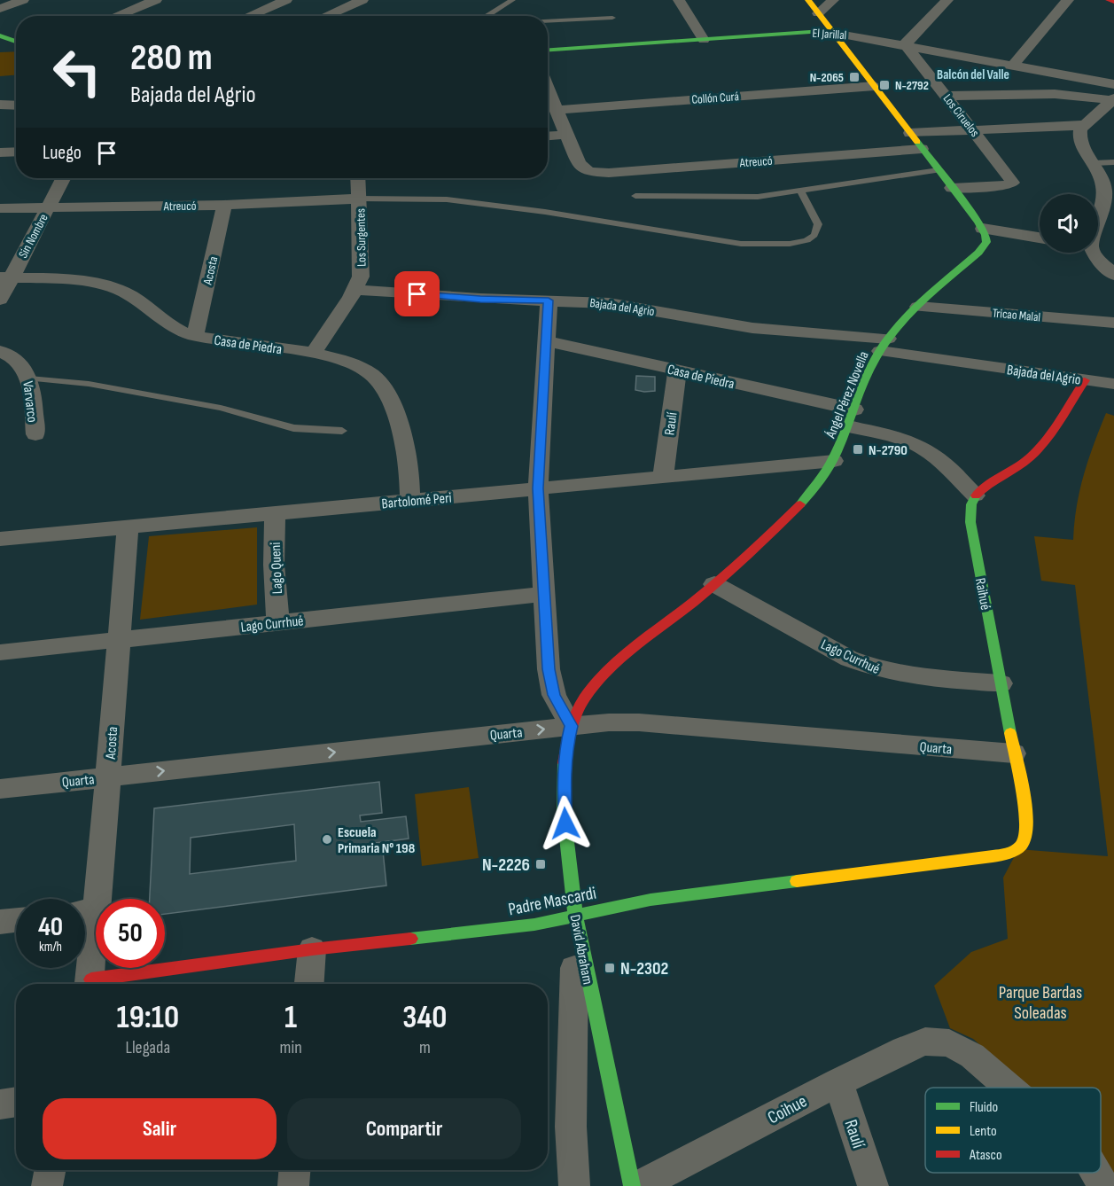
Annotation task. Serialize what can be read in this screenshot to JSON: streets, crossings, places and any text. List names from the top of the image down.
{
  "streets": {
    "main road": [
      "El Jarillal",
      "Ángel Pérez Novella",
      "Raihué",
      "Padre Mascardi",
      "David Abraham"
    ],
    "street": [
      "Collón Curá",
      "Los Ciruelos",
      "Atreucó",
      "Sin Nombre",
      "Los Surgentes",
      "Acosta",
      "Bajada del Agrio",
      "Tricao Malal",
      "Casa de Piedra",
      "Varvarco",
      "Raulí",
      "Bartolomé Peri",
      "Lago Queni",
      "Lago Currhué",
      "Quarta",
      "Coihue"
    ]
  },
  "crossings": [
    ["El Jarillal", "Los Ciruelos"],
    ["Atreucó", "Sin Nombre"],
    ["Atreucó", "Los Surgentes"],
    ["Atreucó", "Acosta"],
    ["Sin Nombre", "Casa de Piedra"],
    ["Los Surgentes", "Bajada del Agrio"],
    ["Los Surgentes", "Casa de Piedra"],
    ["Acosta", "Casa de Piedra"],
    ["Acosta", "Bartolomé Peri"],
    ["Acosta", "Lago Currhué"],
    ["Acosta", "Quarta"],
    ["Bajada del Agrio", "Ángel Pérez Novella"],
    ["Tricao Malal", "Ángel Pérez Novella"],
    ["Casa de Piedra", "Ángel Pérez Novella"],
    ["Casa de Piedra", "Raulí"],
    ["Casa de Piedra", "Bartolomé Peri"],
    ["Casa de Piedra", "Raihué"],
    ["Ángel Pérez Novella", "Bartolomé Peri"],
    ["Ángel Pérez Novella", "Lago Currhué"],
    ["Ángel Pérez Novella", "Quarta"],
    ["Ángel Pérez Novella", "David Abraham"],
    ["Raulí", "Bartolomé Peri"],
    ["Raulí", "Coihue"],
    ["Bartolomé Peri", "Lago Queni"],
    ["Lago Queni", "Lago Currhué"],
    ["Raihué", "Lago Currhué"],
    ["Raihué", "Quarta"],
    ["Raihué", "Padre Mascardi"],
    ["Quarta", "David Abraham"],
    ["Padre Mascardi", "David Abraham"]
  ],
  "one_way": ["Quarta"],
  "districts": ["Balcón del Valle"],
  "parks": ["Parque Bardas Soleadas"],
  "places": {
    "transit": [
      "N-2065",
      "N-2792",
      "N-2790",
      "N-2226",
      "N-2302"
    ],
    "other": ["Escuela Primaria N° 198"]
  },
  "legend": ["Fluido", "Lento", "Atasco"],
  "page": {
    "turn": ["280 m", "Bajada del Agrio"],
    "then": "Luego",
    "speed": "40 km/h",
    "limit": "50",
    "eta": [
      "19:10",
      "Llegada",
      "1",
      "min",
      "340",
      "m"
    ],
    "buttons": ["Salir", "Compartir"]
  }
}
